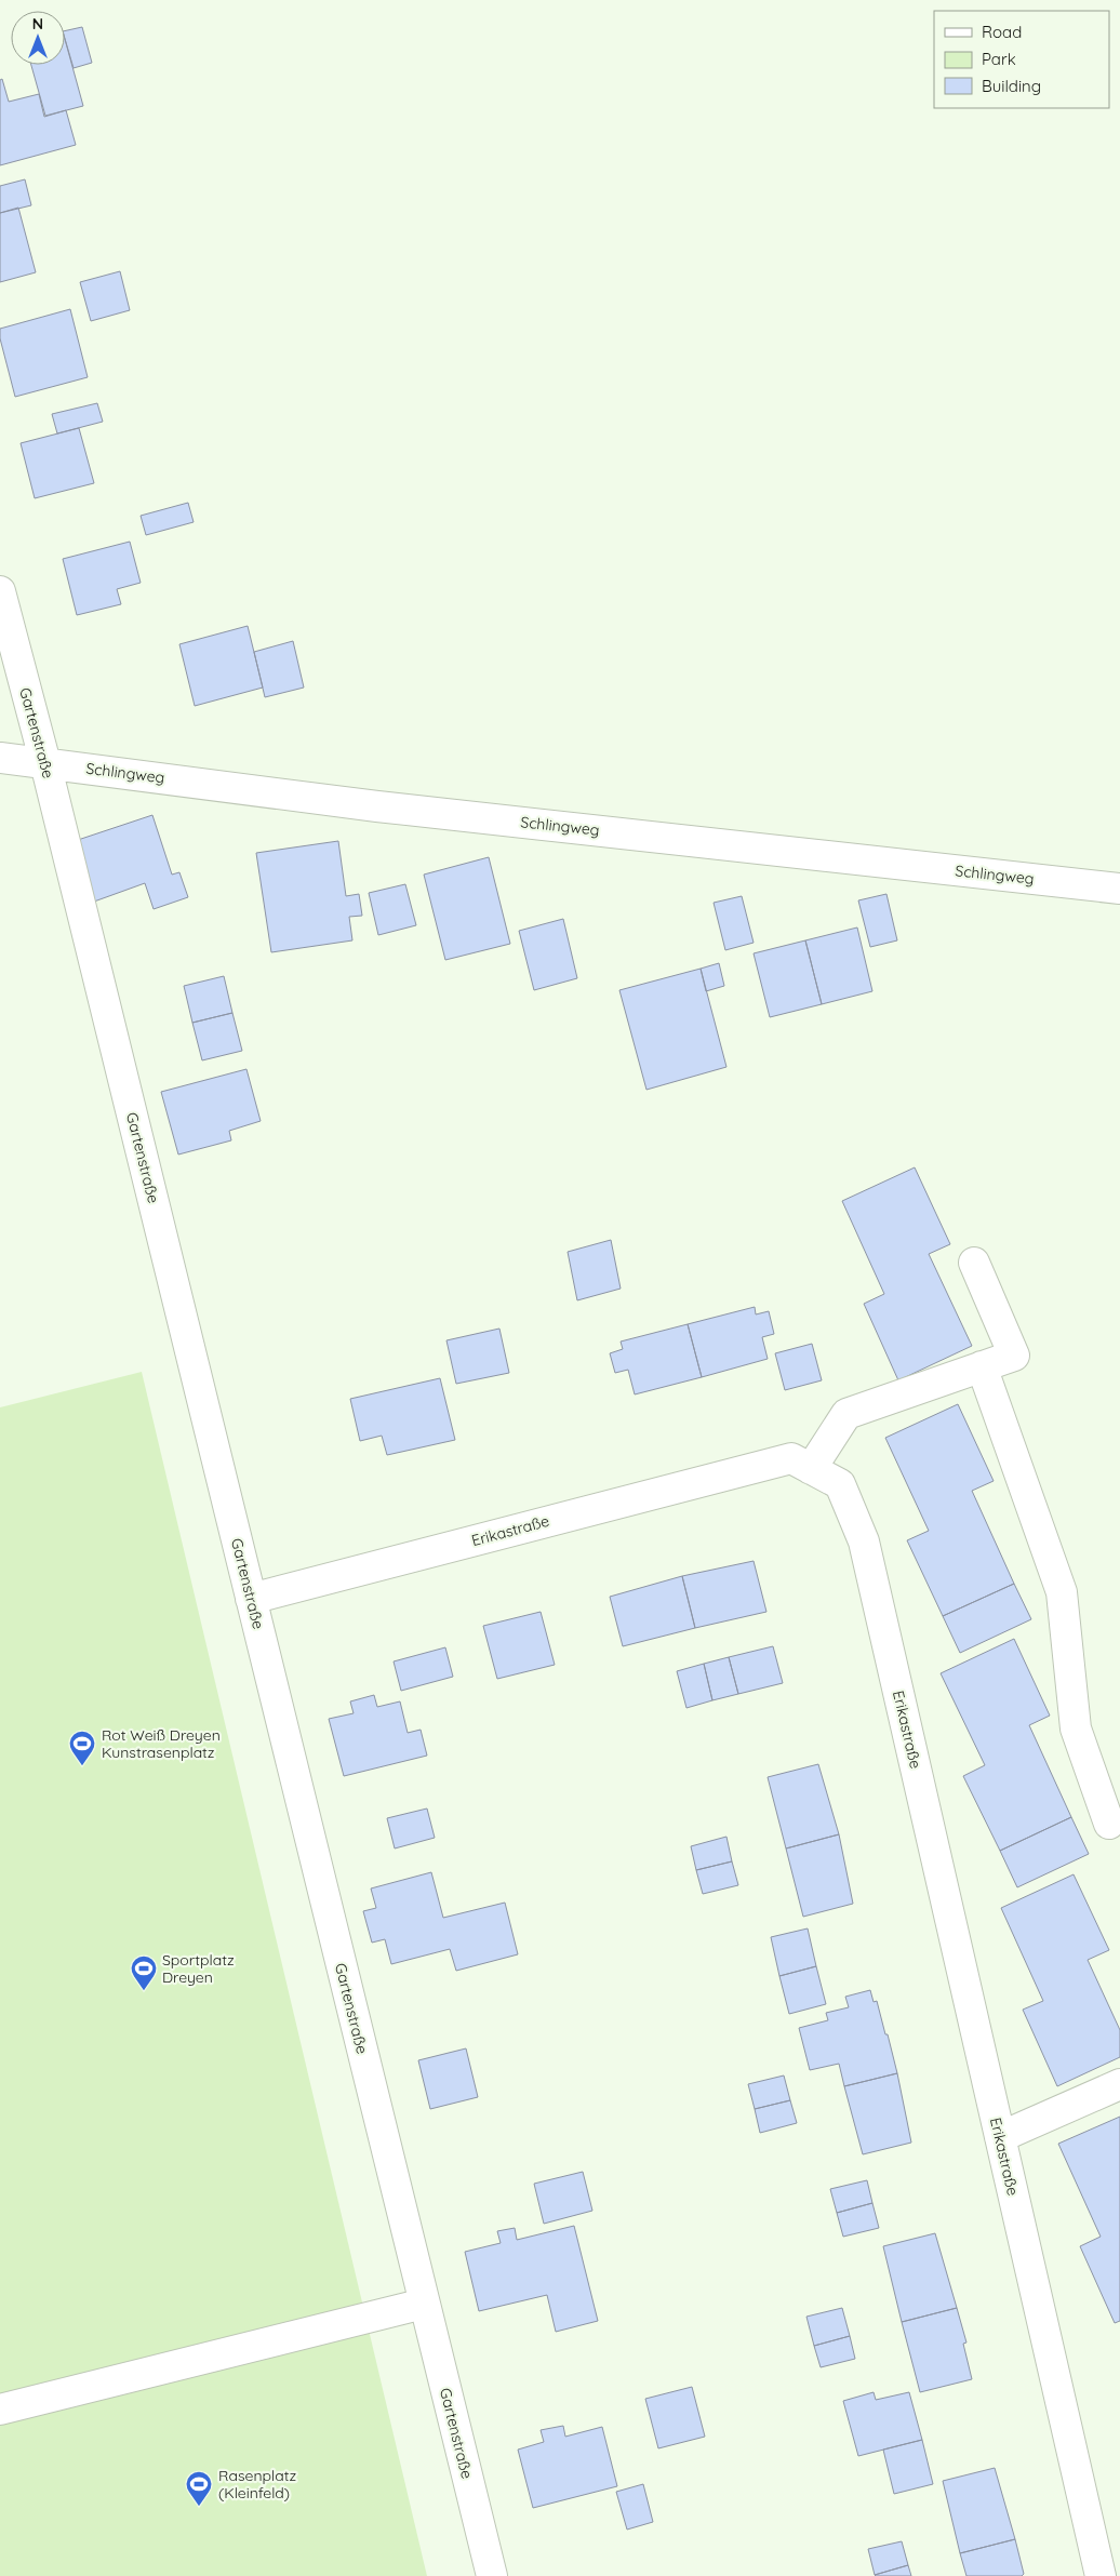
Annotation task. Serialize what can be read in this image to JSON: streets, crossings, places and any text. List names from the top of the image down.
{
  "streets": {
    "street": ["Gartenstraße", "Schlingweg", "Erikastraße"]
  },
  "crossings": [
    ["Gartenstraße", "Schlingweg"],
    ["Gartenstraße", "Erikastraße"]
  ],
  "places": {
    "sports": ["Rot Weiß Dreyen Kunstrasenplatz", "Sportplatz Dreyen", "Rasenplatz (Kleinfeld)"]
  },
  "legend": ["Road", "Park", "Building"],
  "north": "top"
}
